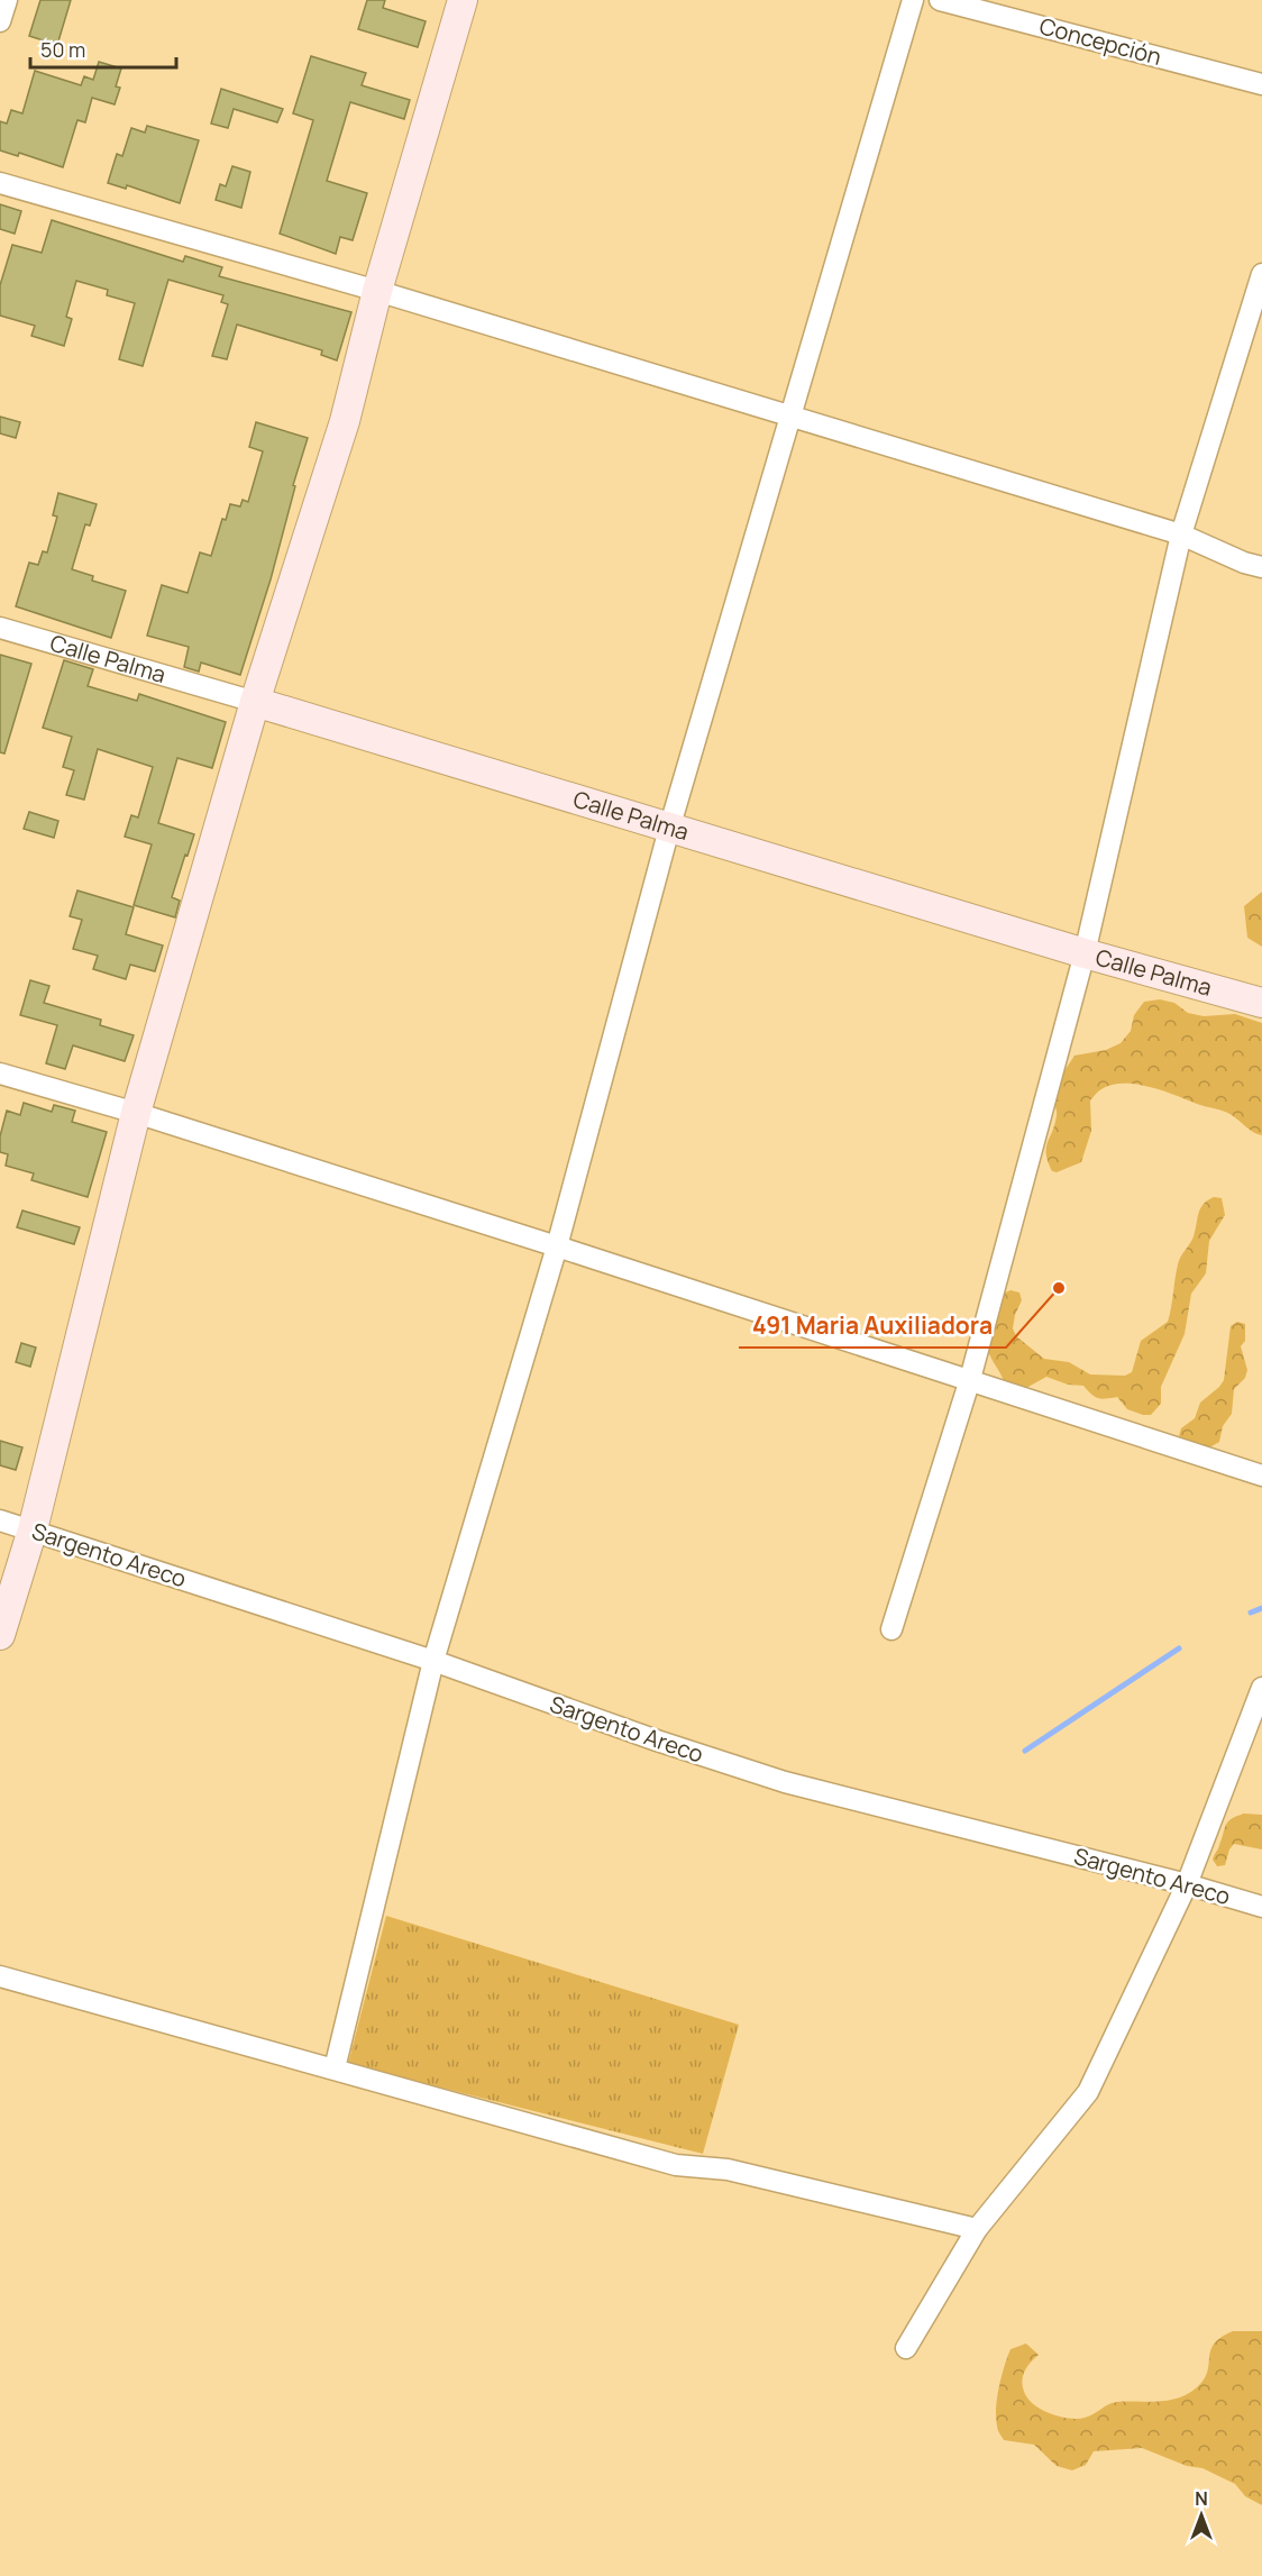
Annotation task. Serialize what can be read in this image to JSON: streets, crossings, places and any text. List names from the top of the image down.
{
  "streets": {
    "street": ["Concepción", "Calle Palma", "Sargento Areco"]
  },
  "places": ["491 Maria Auxiliadora"],
  "scale_bar": "50 m",
  "north": "top"
}
